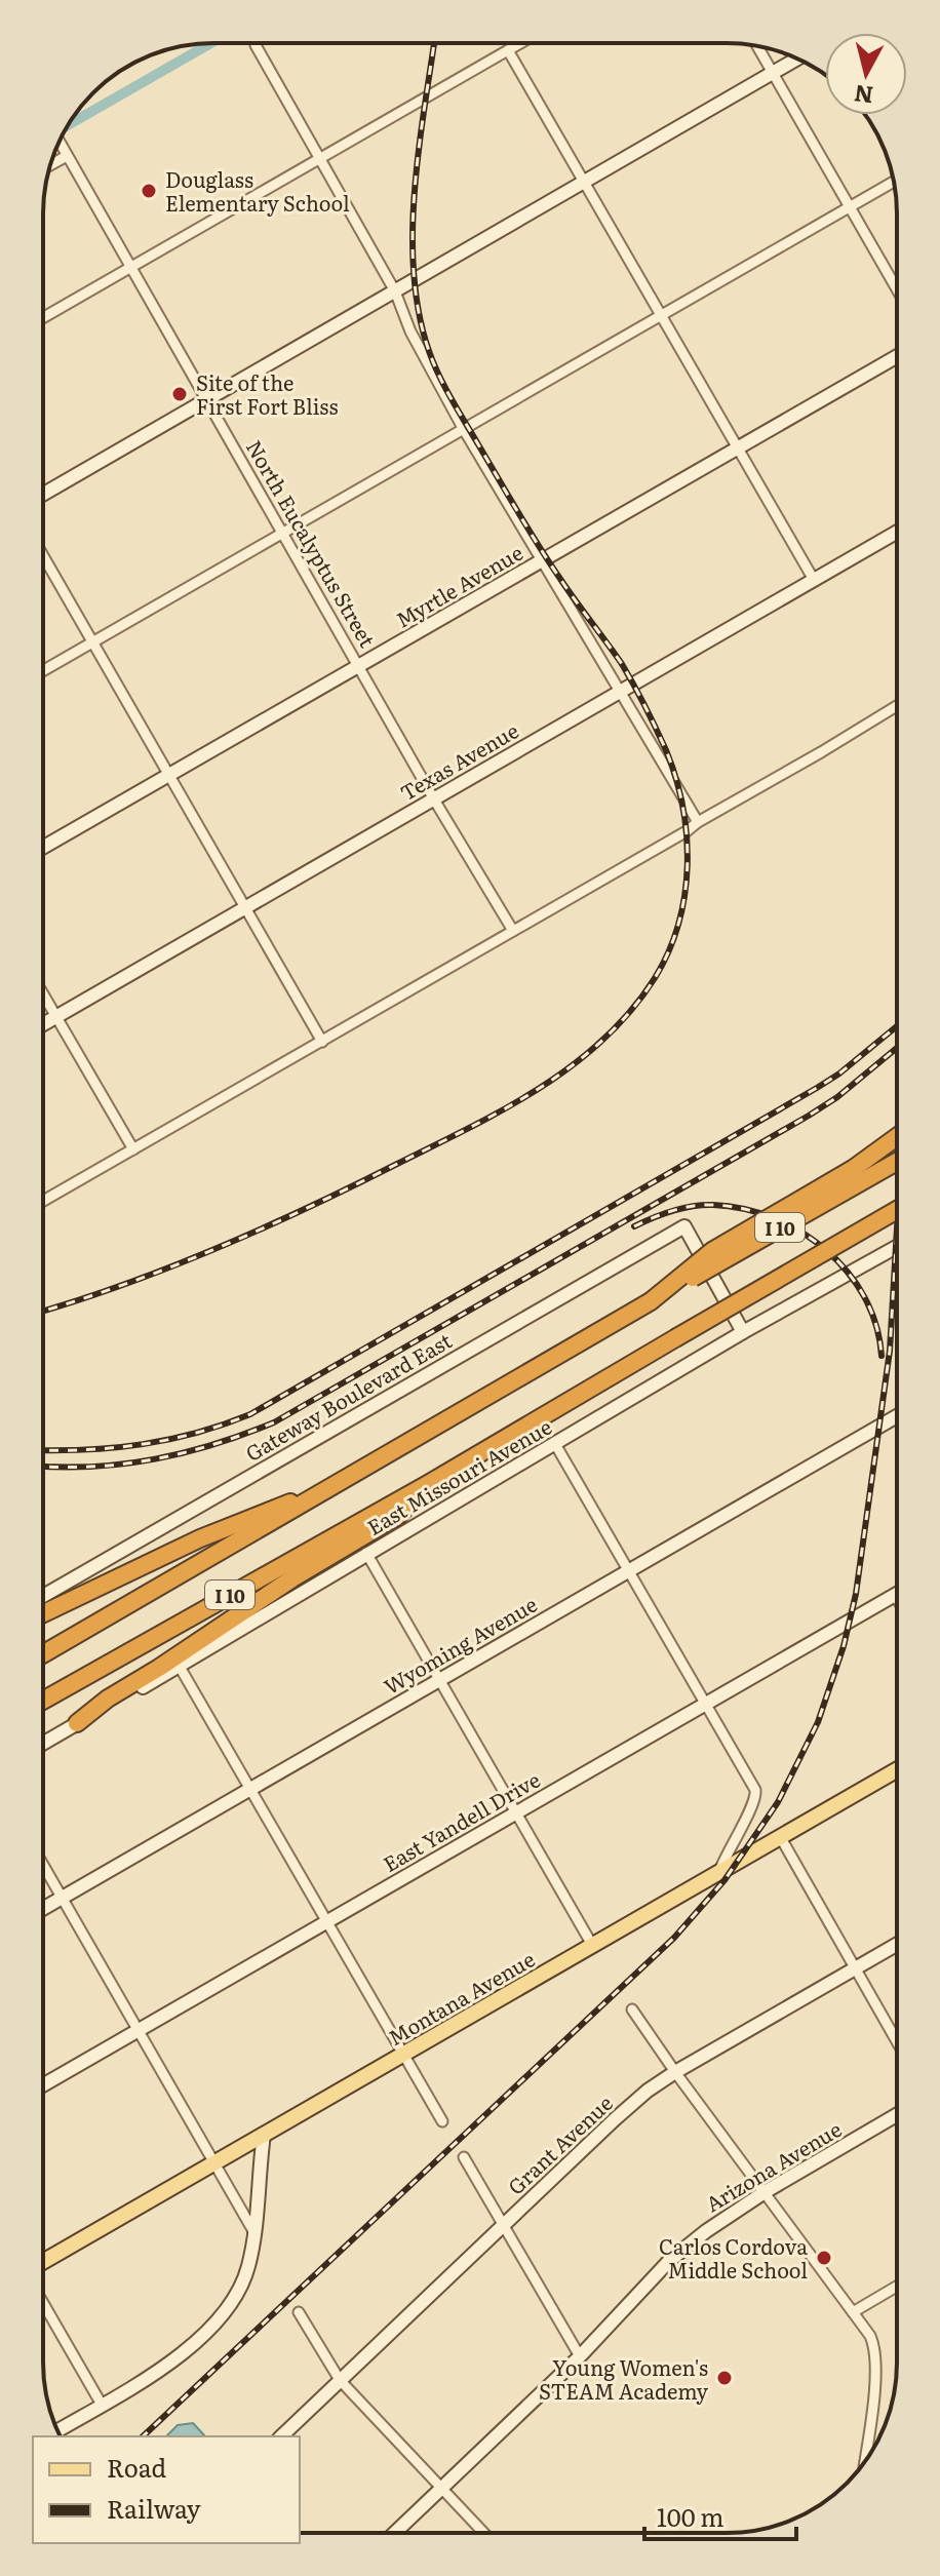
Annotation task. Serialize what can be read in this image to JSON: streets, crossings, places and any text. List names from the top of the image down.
{
  "streets": {
    "highway": ["I 10"],
    "main road": [
      "Myrtle Avenue",
      "Texas Avenue",
      "Gateway Boulevard East",
      "East Missouri Avenue",
      "Wyoming Avenue",
      "East Yandell Drive",
      "Montana Avenue",
      "Grant Avenue",
      "Arizona Avenue"
    ],
    "street": ["North Eucalyptus Street"]
  },
  "crossings": [
    ["North Eucalyptus Street", "Myrtle Avenue"],
    ["North Eucalyptus Street", "Texas Avenue"],
    ["Gateway Boulevard East", "East Missouri Avenue"]
  ],
  "places": [
    "Douglass Elementary School",
    "Site of the First Fort Bliss",
    "Carlos Cordova Middle School",
    "Young Women's STEAM Academy"
  ],
  "legend": ["Road", "Railway"],
  "scale_bar": "100 m",
  "north": "bottom"
}
